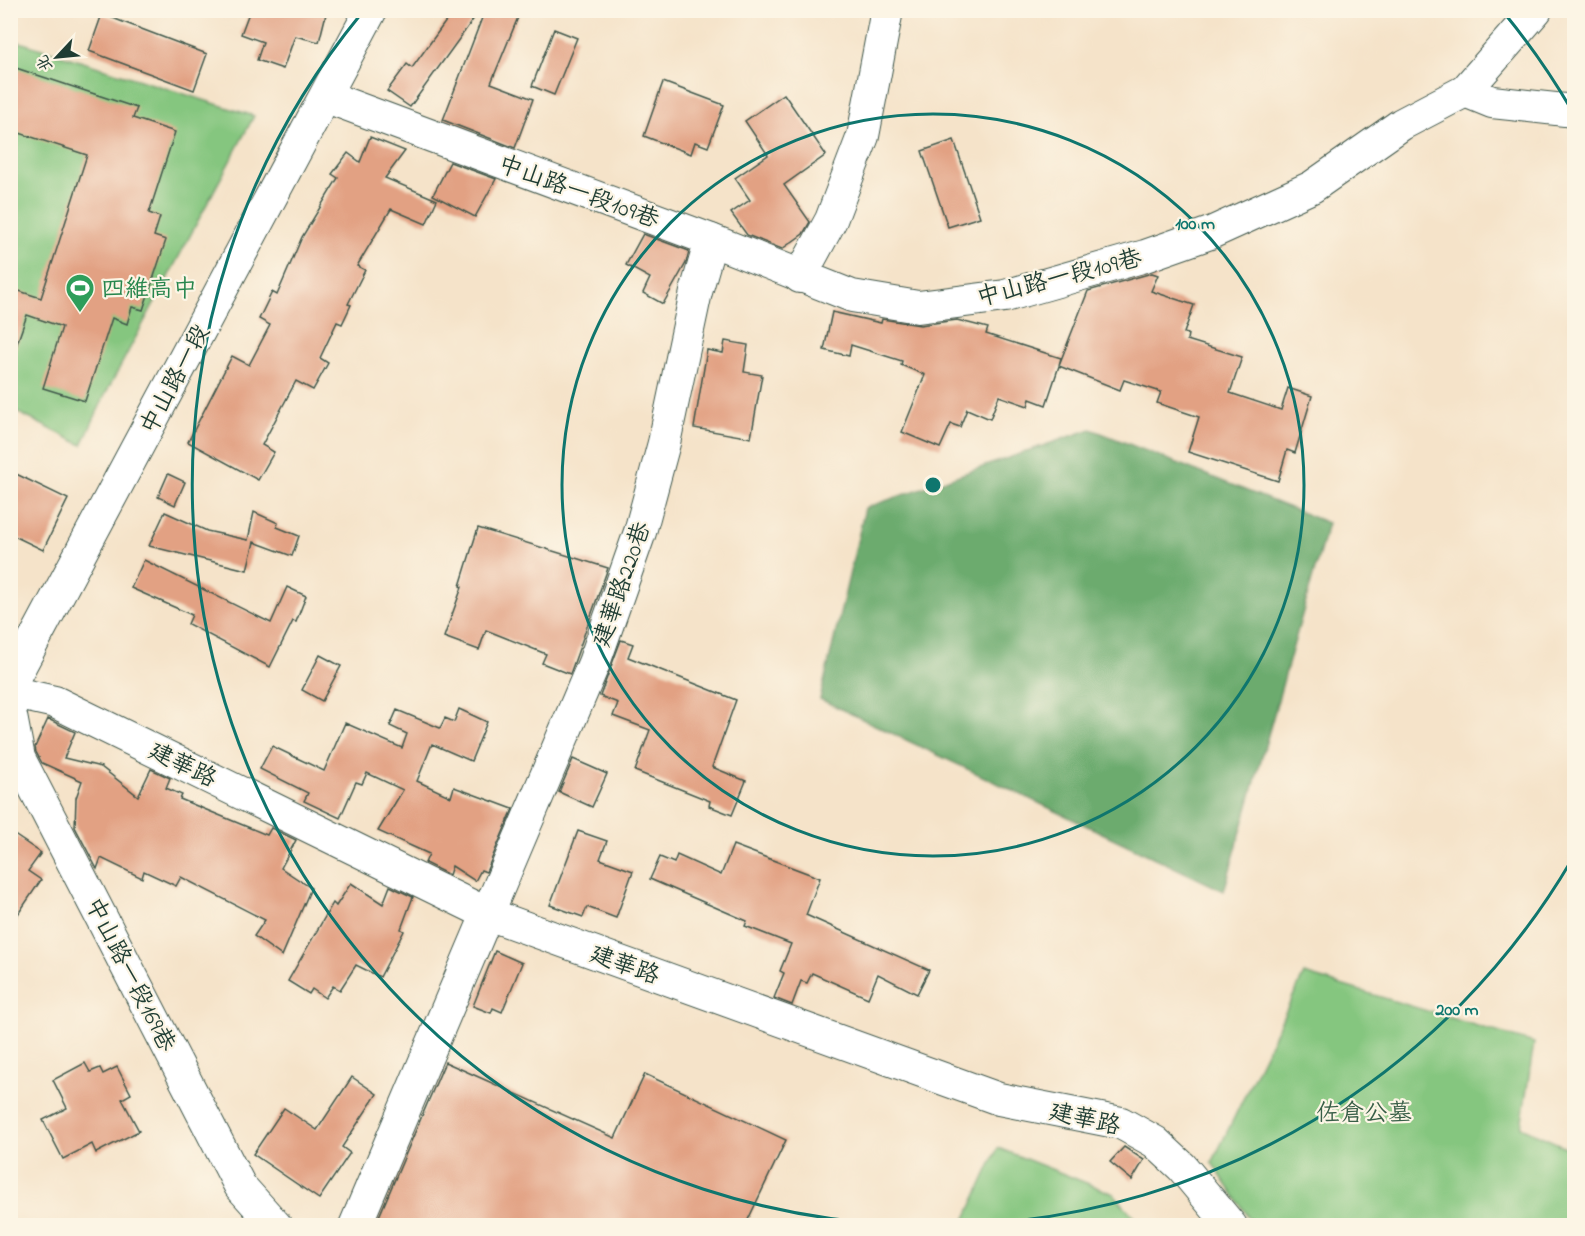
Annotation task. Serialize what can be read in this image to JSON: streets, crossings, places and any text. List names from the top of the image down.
{
  "streets": {
    "street": [
      "中山路一段109巷",
      "中山路一段",
      "建華路220巷",
      "建華路",
      "中山路一段169巷"
    ]
  },
  "crossings": [
    ["中山路一段109巷", "中山路一段"],
    ["中山路一段109巷", "建華路220巷"],
    ["建華路220巷", "建華路"]
  ],
  "parks": ["佐倉公墓"],
  "places": {
    "sports": ["四維高中"]
  },
  "north": "bottom left",
  "rings": ["100 m", "200 m"]
}
